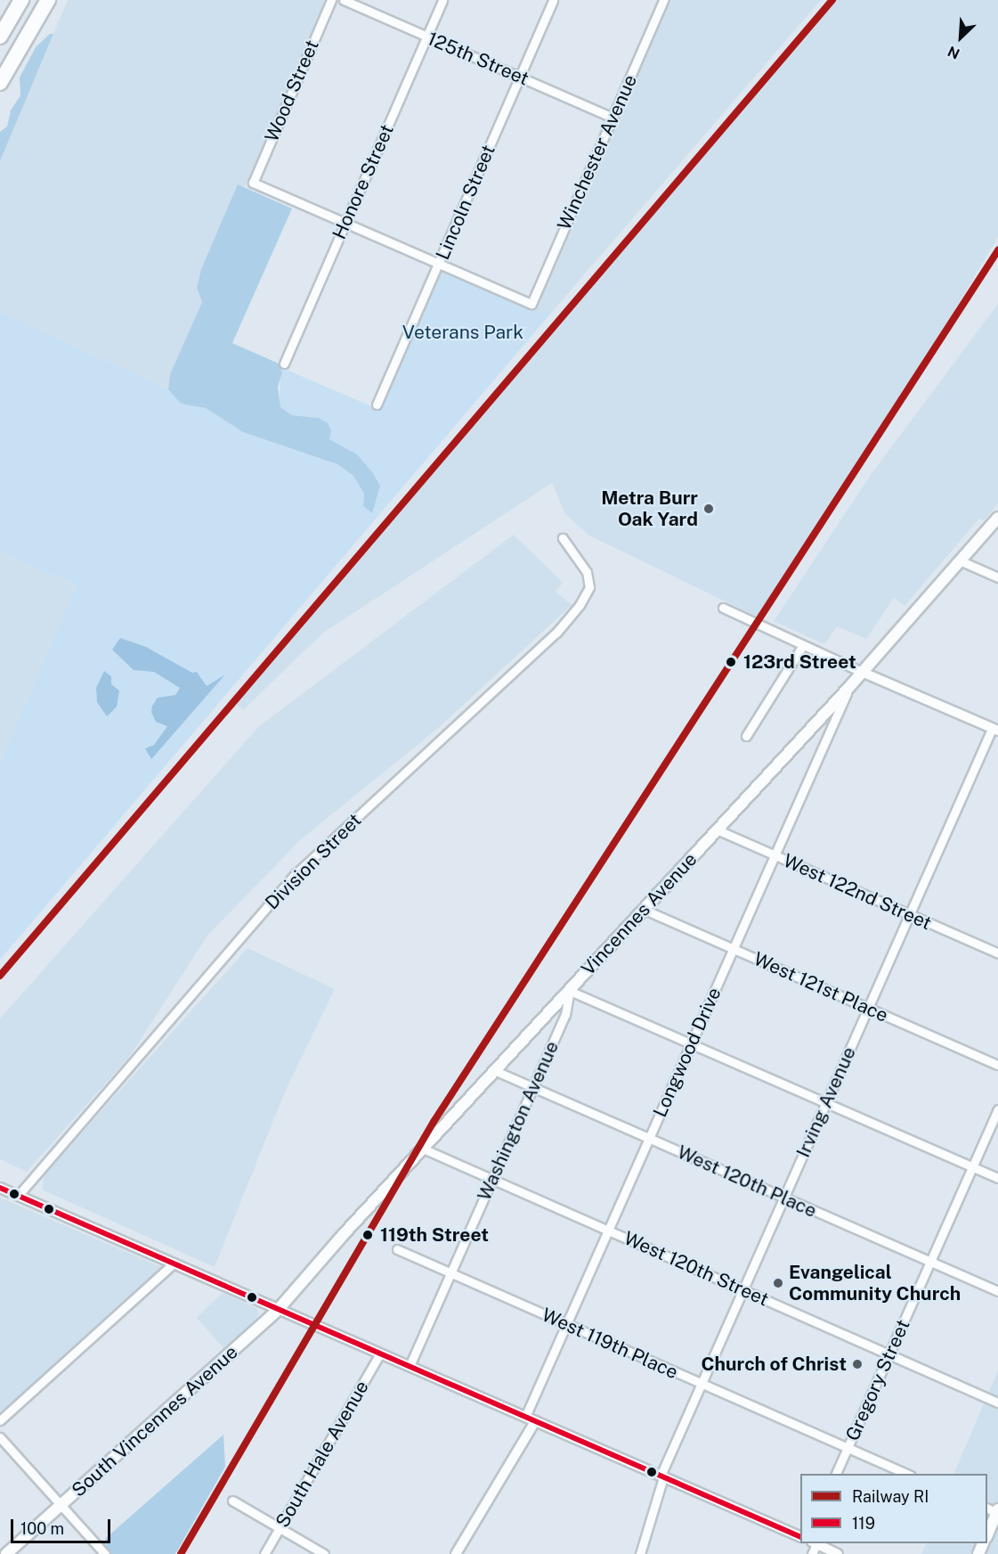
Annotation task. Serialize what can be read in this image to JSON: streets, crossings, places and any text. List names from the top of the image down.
{
  "streets": {
    "main road": ["Vincennes Avenue", "South Vincennes Avenue"],
    "street": [
      "125th Street",
      "Wood Street",
      "Winchester Avenue",
      "Honore Street",
      "Lincoln Street",
      "Division Street",
      "West 122nd Street",
      "West 121st Place",
      "Longwood Drive",
      "Irving Avenue",
      "Washington Avenue",
      "West 120th Place",
      "West 120th Street",
      "West 119th Place",
      "Gregory Street",
      "South Hale Avenue"
    ]
  },
  "crossings": [
    ["125th Street", "Winchester Avenue"],
    ["125th Street", "Honore Street"],
    ["125th Street", "Lincoln Street"],
    ["Wood Street", "Honore Street"],
    ["Winchester Avenue", "Lincoln Street"],
    ["West 122nd Street", "Vincennes Avenue"],
    ["West 122nd Street", "Longwood Drive"],
    ["West 122nd Street", "Irving Avenue"],
    ["Vincennes Avenue", "West 121st Place"],
    ["Vincennes Avenue", "Longwood Drive"],
    ["Vincennes Avenue", "Washington Avenue"],
    ["Vincennes Avenue", "West 120th Place"],
    ["Vincennes Avenue", "West 120th Street"],
    ["Vincennes Avenue", "South Vincennes Avenue"],
    ["West 121st Place", "Longwood Drive"],
    ["West 121st Place", "Irving Avenue"],
    ["Longwood Drive", "West 120th Place"],
    ["Longwood Drive", "West 120th Street"],
    ["Longwood Drive", "West 119th Place"],
    ["Irving Avenue", "West 120th Place"],
    ["Irving Avenue", "West 120th Street"],
    ["Irving Avenue", "West 119th Place"],
    ["Washington Avenue", "West 120th Place"],
    ["Washington Avenue", "West 120th Street"],
    ["Washington Avenue", "West 119th Place"],
    ["West 120th Place", "Gregory Street"],
    ["West 120th Street", "Gregory Street"],
    ["West 119th Place", "Gregory Street"]
  ],
  "parks": ["Veterans Park"],
  "places": [
    "Metra Burr Oak Yard",
    "123rd Street",
    "119th Street",
    "Evangelical Community Church",
    "Church of Christ"
  ],
  "lines": ["rail line RI", "transit line 119"],
  "legend": ["Railway RI", "119"],
  "scale_bar": "100 m",
  "north": "bottom left"
}
